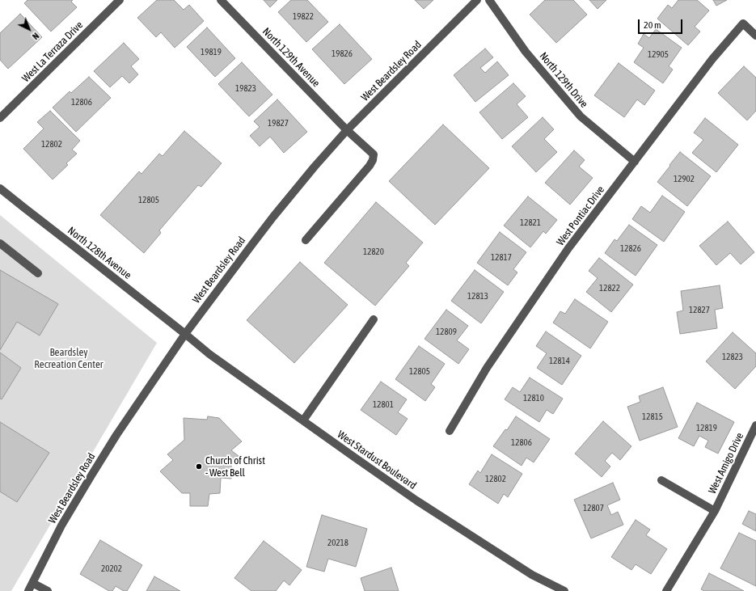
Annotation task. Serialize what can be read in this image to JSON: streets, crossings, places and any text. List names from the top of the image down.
{
  "streets": {
    "street": [
      "West La Terraza Drive",
      "North 129th Avenue",
      "West Beardsley Road",
      "North 129th Drive",
      "West Pontiac Drive",
      "North 128th Avenue",
      "West Stardust Boulevard",
      "West Amigo Drive"
    ]
  },
  "crossings": [
    ["North 129th Avenue", "West Beardsley Road"],
    ["West Beardsley Road", "North 128th Avenue"],
    ["West Beardsley Road", "West Stardust Boulevard"],
    ["North 129th Drive", "West Pontiac Drive"],
    ["North 128th Avenue", "West Stardust Boulevard"]
  ],
  "parks": ["Beardsley Recreation Center"],
  "places": ["Church of Christ - West Bell"],
  "house_numbers": [
    "19822",
    "19819",
    "19826",
    "12905",
    "19823",
    "12806",
    "19827",
    "12802",
    "12902",
    "12805",
    "12821",
    "12826",
    "12820",
    "12817",
    "12822",
    "12813",
    "12827",
    "12809",
    "12823",
    "12814",
    "12805",
    "12810",
    "12801",
    "12815",
    "12819",
    "12806",
    "12802",
    "12807",
    "20218",
    "20202"
  ],
  "scale_bar": "20 m",
  "north": "bottom right"
}
